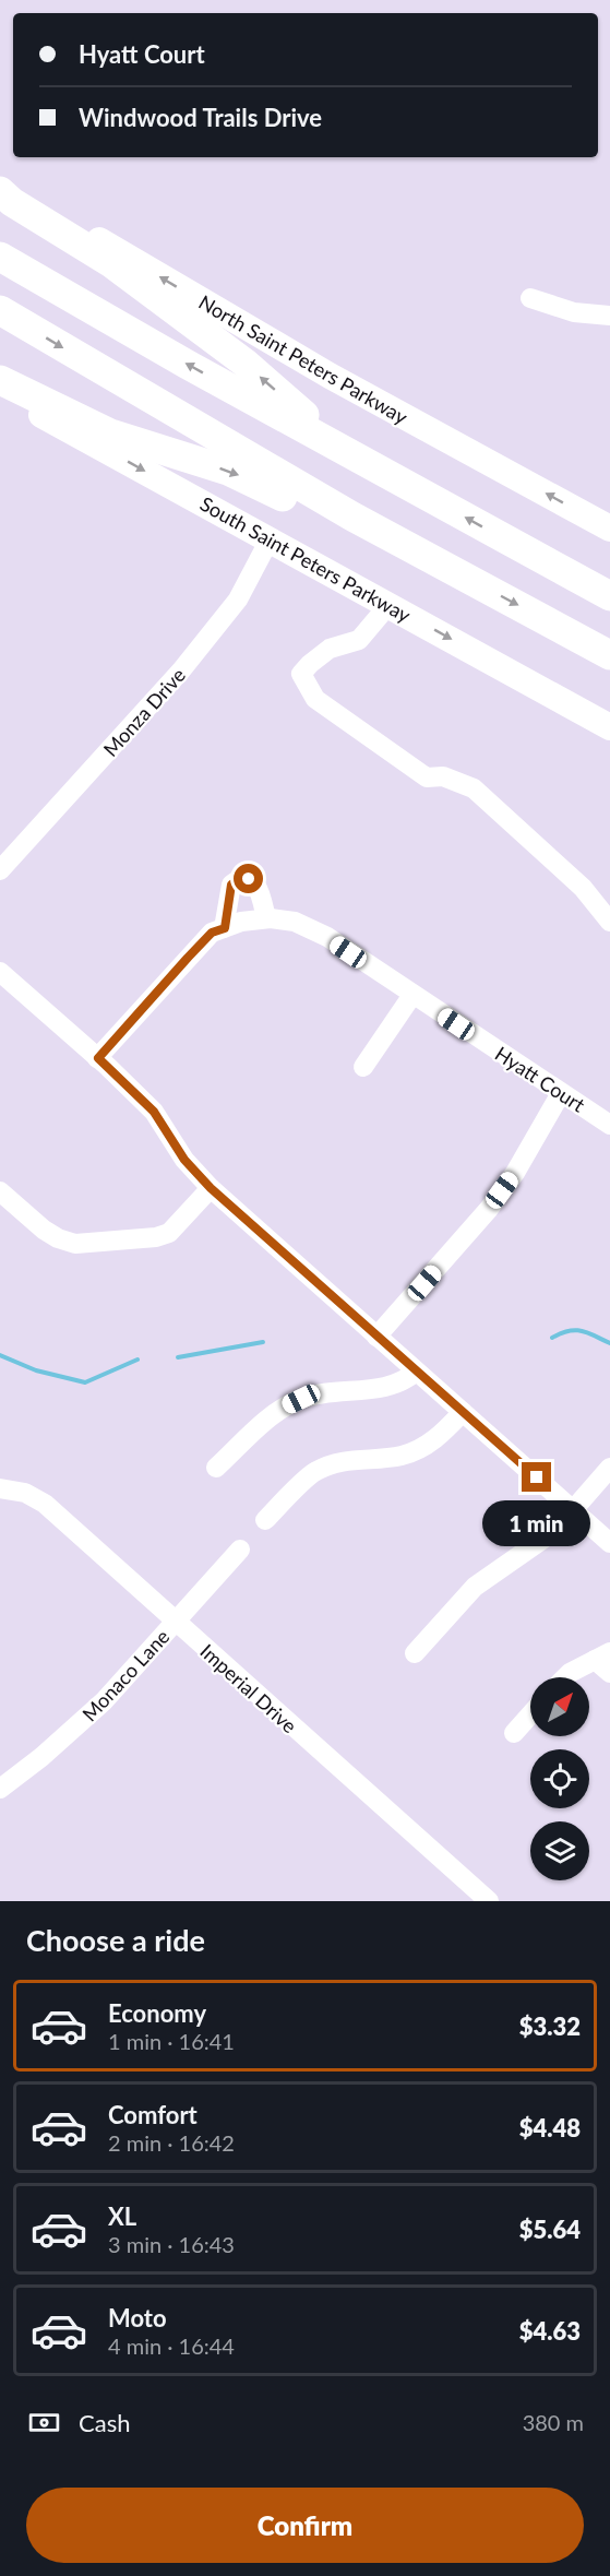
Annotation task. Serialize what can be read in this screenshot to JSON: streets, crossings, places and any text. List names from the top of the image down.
{
  "streets": {
    "main road": ["North Saint Peters Parkway", "South Saint Peters Parkway"],
    "street": [
      "Monza Drive",
      "Hyatt Court",
      "Monaco Lane",
      "Imperial Drive"
    ]
  },
  "crossings": [
    ["South Saint Peters Parkway", "Monza Drive"],
    ["Monaco Lane", "Imperial Drive"]
  ],
  "one_way": ["North Saint Peters Parkway", "South Saint Peters Parkway"],
  "north": "top right",
  "page": {
    "banner": ["Hyatt Court", "Windwood Trails Drive"],
    "bubble": "1 min",
    "heading": "Choose a ride",
    "list": [
      {
        "name": "Economy",
        "note": "1 min · 16:41",
        "value": "$3.32"
      },
      {
        "name": "Comfort",
        "note": "2 min · 16:42",
        "value": "$4.48"
      },
      {
        "name": "XL",
        "note": "3 min · 16:43",
        "value": "$5.64"
      },
      {
        "name": "Moto",
        "note": "4 min · 16:44",
        "value": "$4.63"
      }
    ],
    "pay": ["Cash", "380 m"],
    "buttons": "Confirm"
  }
}
